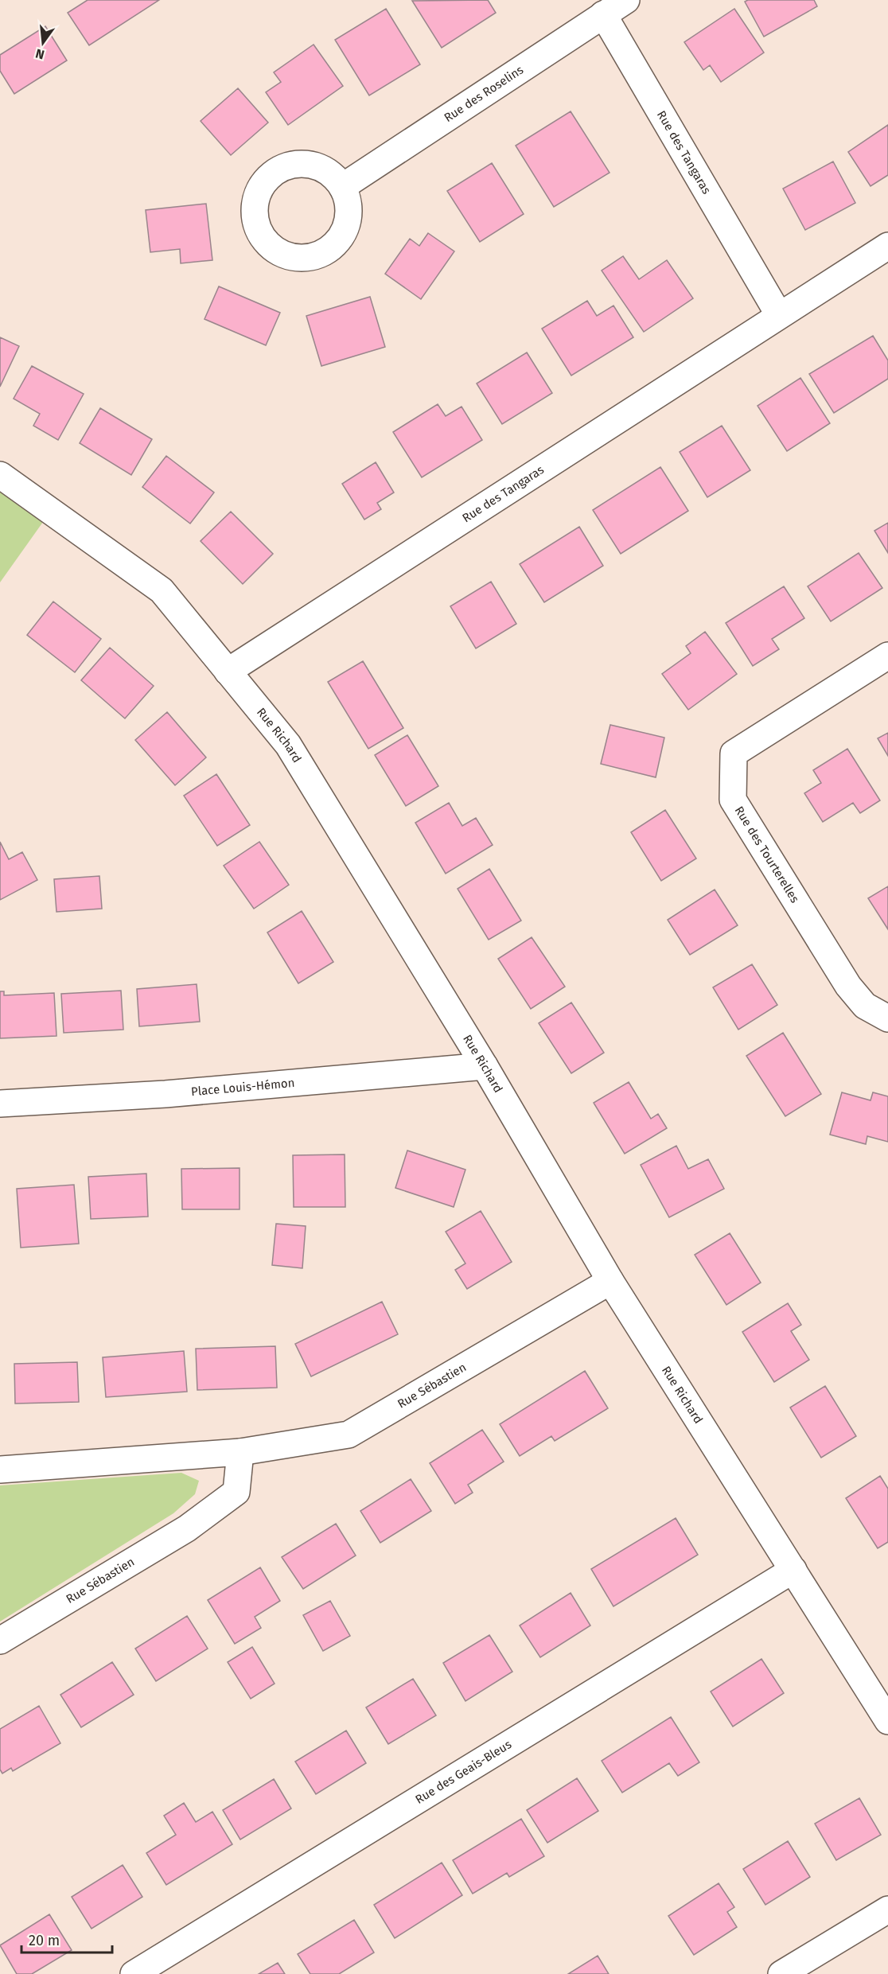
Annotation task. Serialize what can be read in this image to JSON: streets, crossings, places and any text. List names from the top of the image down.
{
  "streets": {
    "street": [
      "Rue des Roselins",
      "Rue des Tangaras",
      "Rue Richard",
      "Rue des Tourterelles",
      "Place Louis-Hémon",
      "Rue Sébastien",
      "Rue des Geais-Bleus"
    ]
  },
  "crossings": [
    ["Rue des Roselins", "Rue des Tangaras"],
    ["Rue des Tangaras", "Rue Richard"],
    ["Rue Richard", "Place Louis-Hémon"],
    ["Rue Richard", "Rue Sébastien"],
    ["Rue Richard", "Rue des Geais-Bleus"]
  ],
  "scale_bar": "20 m",
  "north": "bottom"
}
